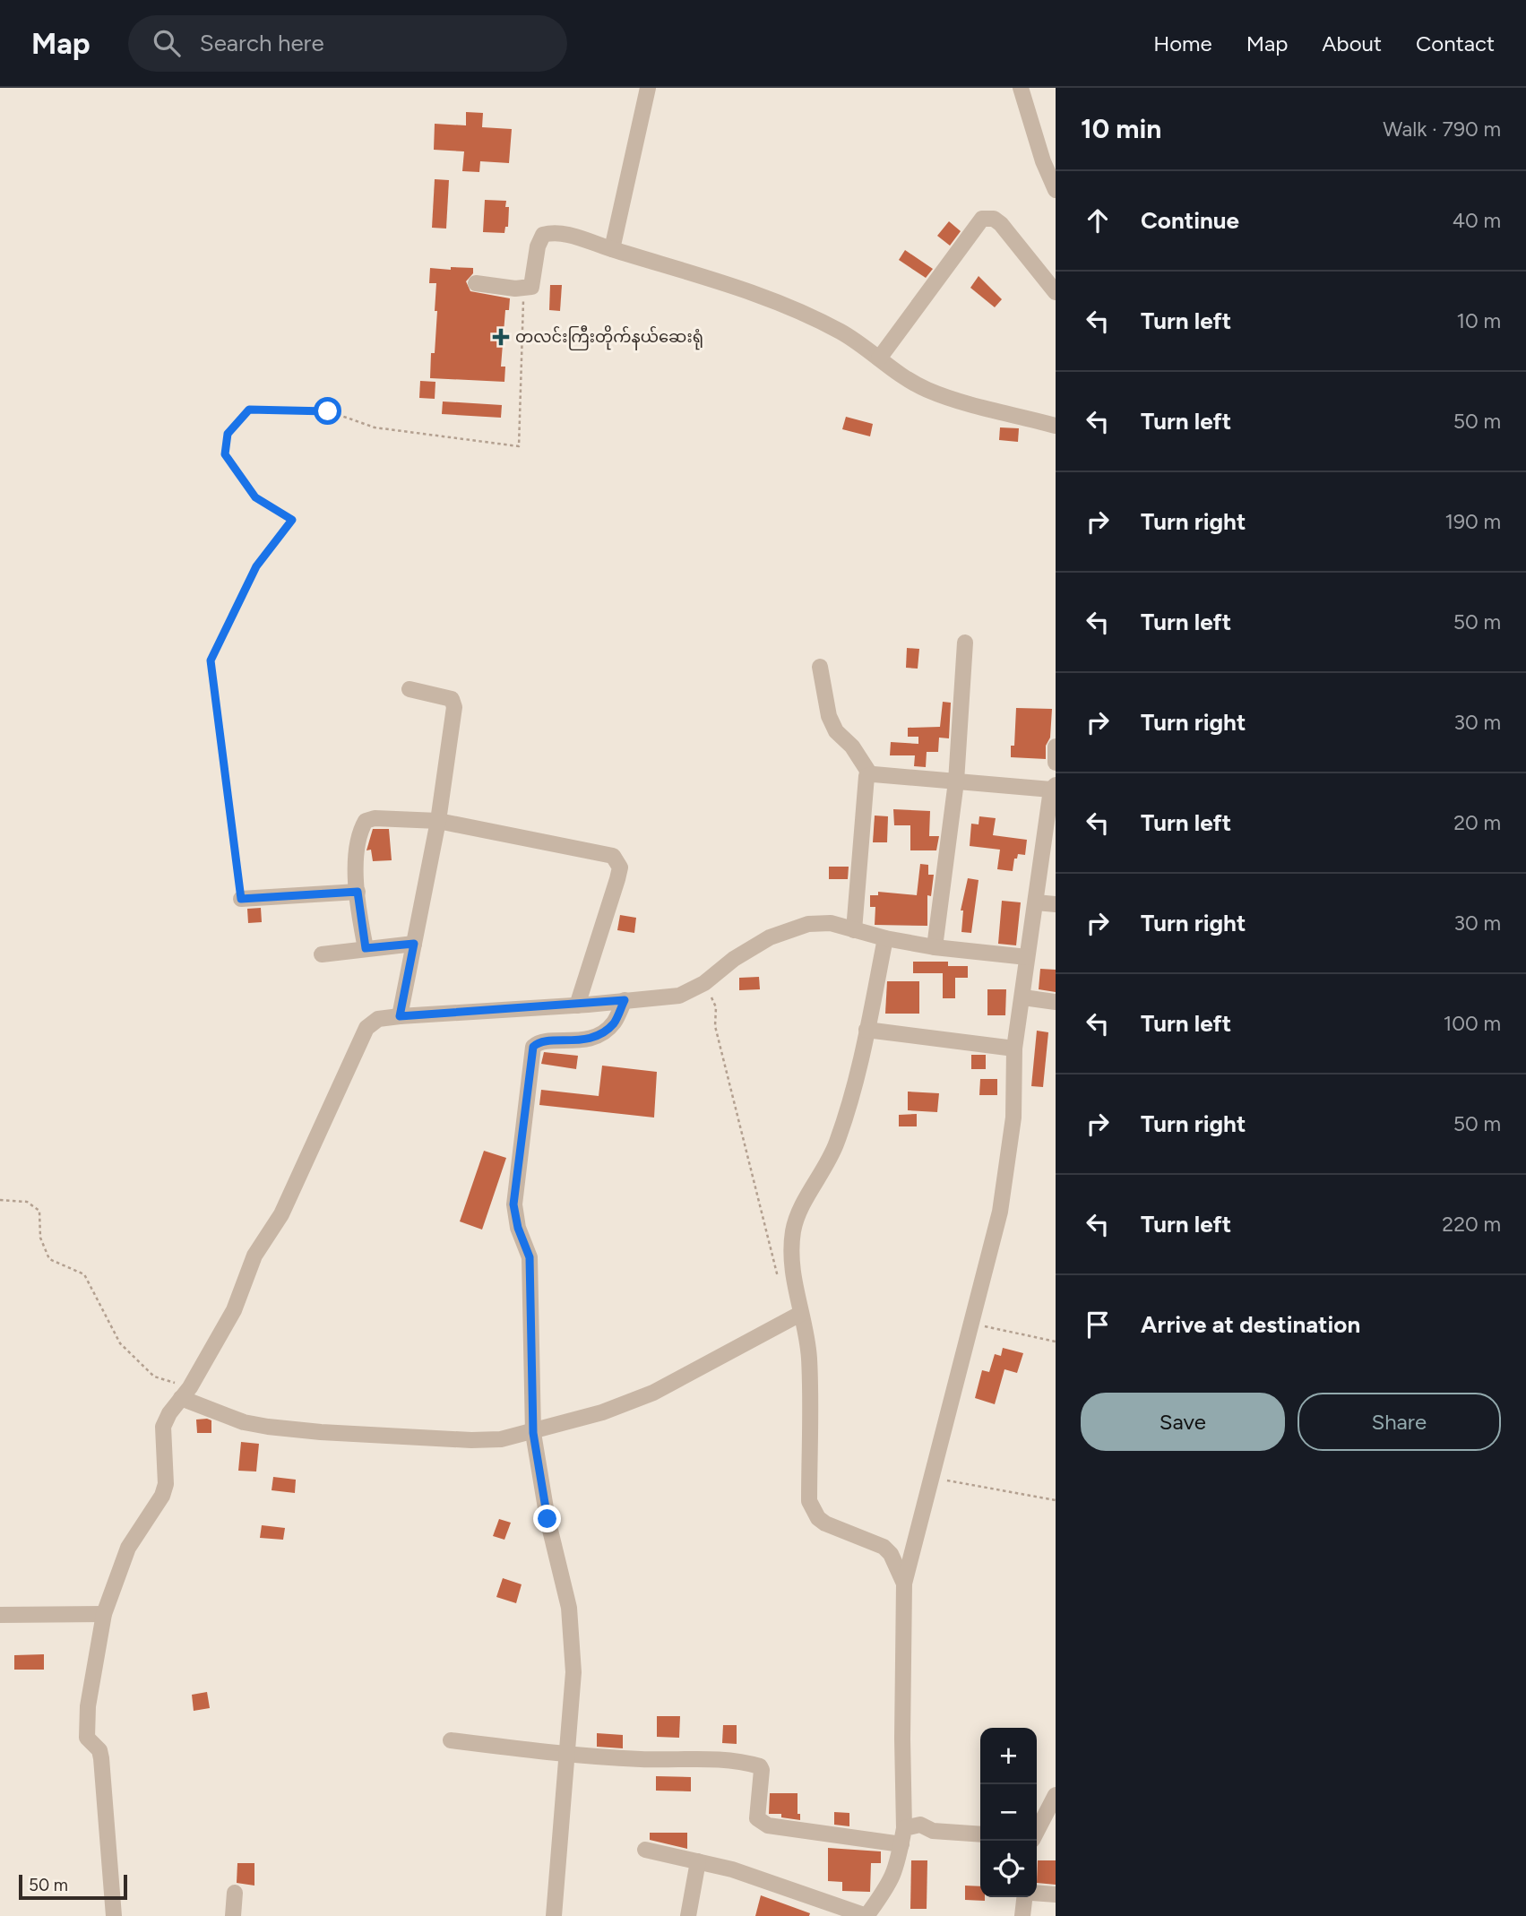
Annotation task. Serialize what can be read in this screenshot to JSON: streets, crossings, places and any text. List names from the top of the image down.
{
  "places": {
    "health": ["တလင်းကြီးတိုက်နယ်ဆေးရုံ"]
  },
  "scale_bar": "50 m",
  "page": {
    "header": "Map",
    "search": "Search here",
    "nav": [
      "Home",
      "Map",
      "About",
      "Contact"
    ],
    "heading": ["10 min", "Walk · 790 m"],
    "list": [
      ["Continue", "40 m"],
      ["Turn left", "10 m"],
      ["Turn left", "50 m"],
      ["Turn right", "190 m"],
      ["Turn left", "50 m"],
      ["Turn right", "30 m"],
      ["Turn left", "20 m"],
      ["Turn right", "30 m"],
      ["Turn left", "100 m"],
      ["Turn right", "50 m"],
      ["Turn left", "220 m"],
      "Arrive at destination"
    ],
    "buttons": ["Save", "Share"],
    "map_buttons": ["+", "−"],
    "scale": "50 m"
  }
}
